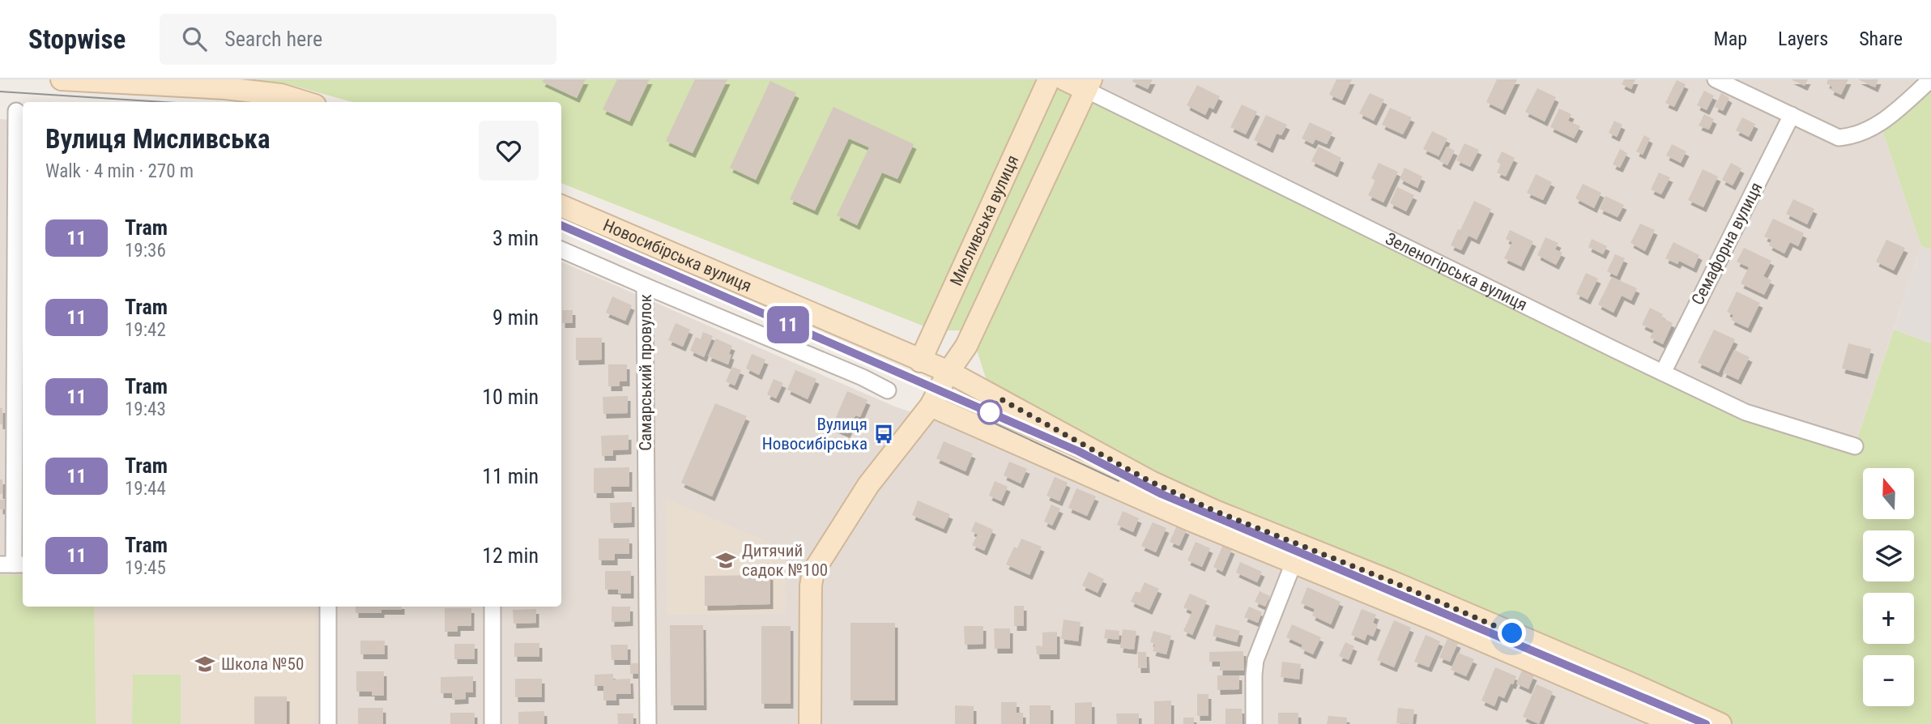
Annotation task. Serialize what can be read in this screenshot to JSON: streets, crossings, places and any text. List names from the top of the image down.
{
  "streets": {
    "main road": ["Мисливська вулиця", "Новосибірська вулиця", "Зеленогірська вулиця"],
    "street": ["Семафорна вулиця", "Самарський провулок"]
  },
  "crossings": [
    ["Мисливська вулиця", "Новосибірська вулиця"],
    ["Мисливська вулиця", "Зеленогірська вулиця"],
    ["Семафорна вулиця", "Зеленогірська вулиця"]
  ],
  "places": {
    "bus stop": ["Вулиця Новосибірська"],
    "school or university": ["Дитячий садок №100", "Школа №50"]
  },
  "lines": ["tram line 11"],
  "north": "top",
  "page": {
    "header": "Stopwise",
    "search": "Search here",
    "nav": ["Map", "Layers", "Share"],
    "on_map": "11",
    "heading": ["Вулиця Мисливська", "Walk · 4 min · 270 m"],
    "list": [
      {
        "mark": "11",
        "name": "Tram",
        "note": "19:36",
        "value": "3 min"
      },
      {
        "mark": "11",
        "name": "Tram",
        "note": "19:42",
        "value": "9 min"
      },
      {
        "mark": "11",
        "name": "Tram",
        "note": "19:43",
        "value": "10 min"
      },
      {
        "mark": "11",
        "name": "Tram",
        "note": "19:44",
        "value": "11 min"
      },
      {
        "mark": "11",
        "name": "Tram",
        "note": "19:45",
        "value": "12 min"
      }
    ],
    "map_buttons": ["+", "−"]
  }
}
